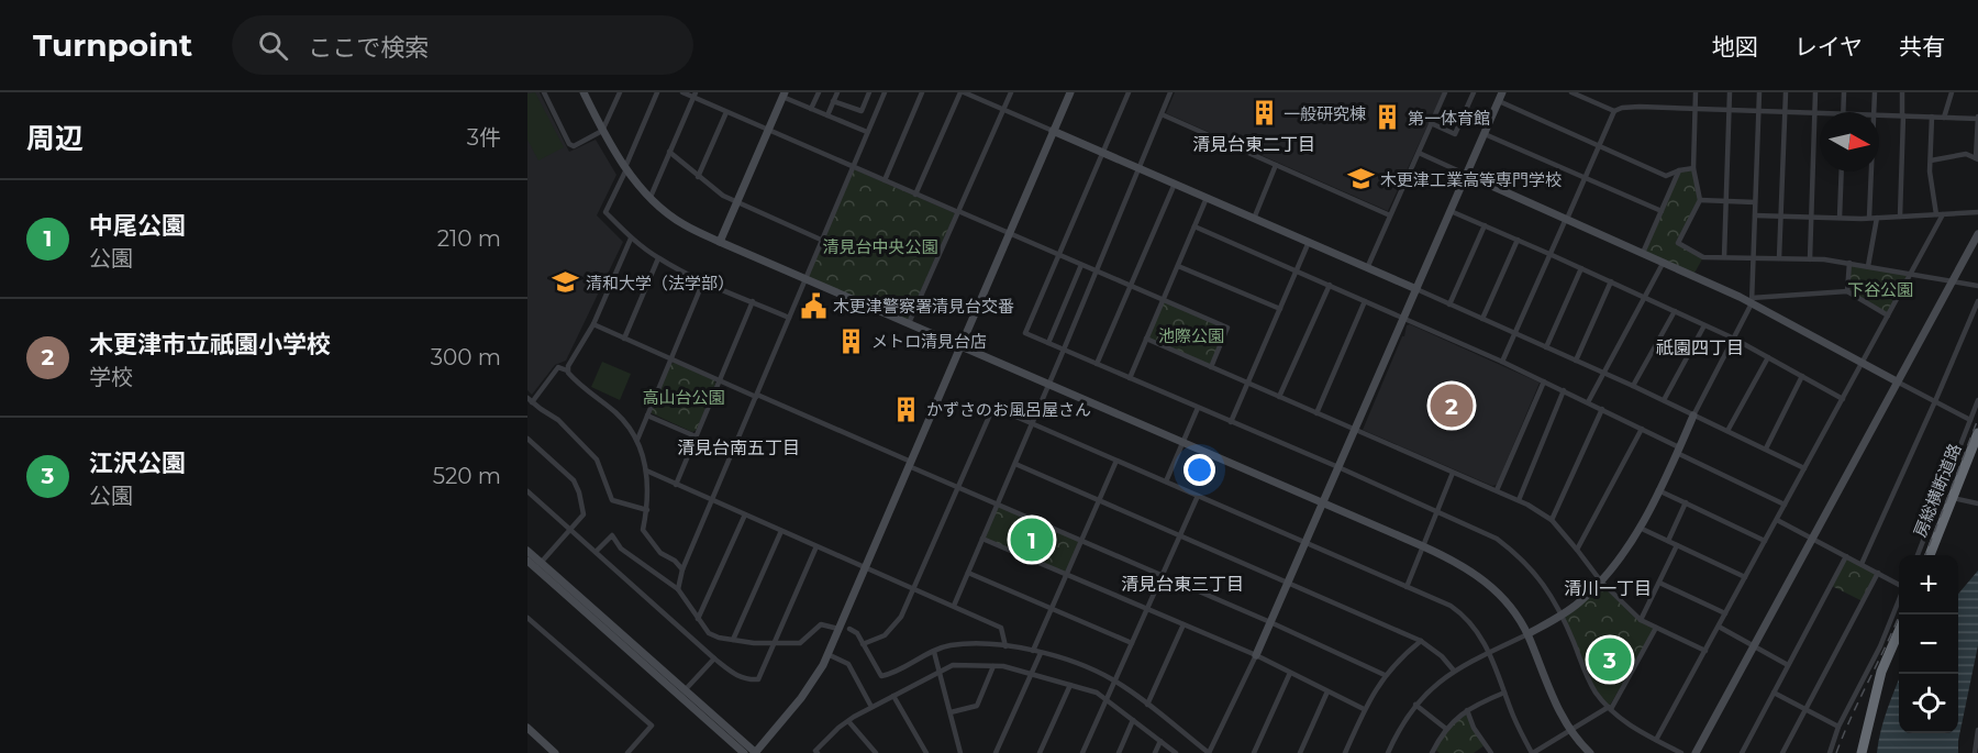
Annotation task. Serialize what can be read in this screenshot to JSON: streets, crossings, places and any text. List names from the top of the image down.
{
  "streets": {
    "highway": ["房総横断道路"]
  },
  "districts": [
    "清見台東二丁目",
    "祇園四丁目",
    "清見台南五丁目",
    "清見台東三丁目",
    "清川一丁目"
  ],
  "parks": [
    "清見台中央公園",
    "下谷公園",
    "池際公園",
    "高山台公園"
  ],
  "places": {
    "building": [
      "一般研究棟",
      "第一体育館",
      "メトロ清見台店",
      "かずさのお風呂屋さん"
    ],
    "school or university": ["木更津工業高等専門学校", "清和大学（法学部）"],
    "public building": ["木更津警察署清見台交番"]
  },
  "north": "right",
  "page": {
    "header": "Turnpoint",
    "search": "ここで検索",
    "nav": ["地図", "レイヤ", "共有"],
    "heading": ["周辺", "3件"],
    "list": [
      {
        "mark": "1",
        "name": "中尾公園",
        "note": "公園",
        "value": "210 m"
      },
      {
        "mark": "2",
        "name": "木更津市立祇園小学校",
        "note": "学校",
        "value": "300 m"
      },
      {
        "mark": "3",
        "name": "江沢公園",
        "note": "公園",
        "value": "520 m"
      }
    ],
    "pins": ["2", "1", "3"],
    "map_buttons": ["+", "−"]
  }
}
